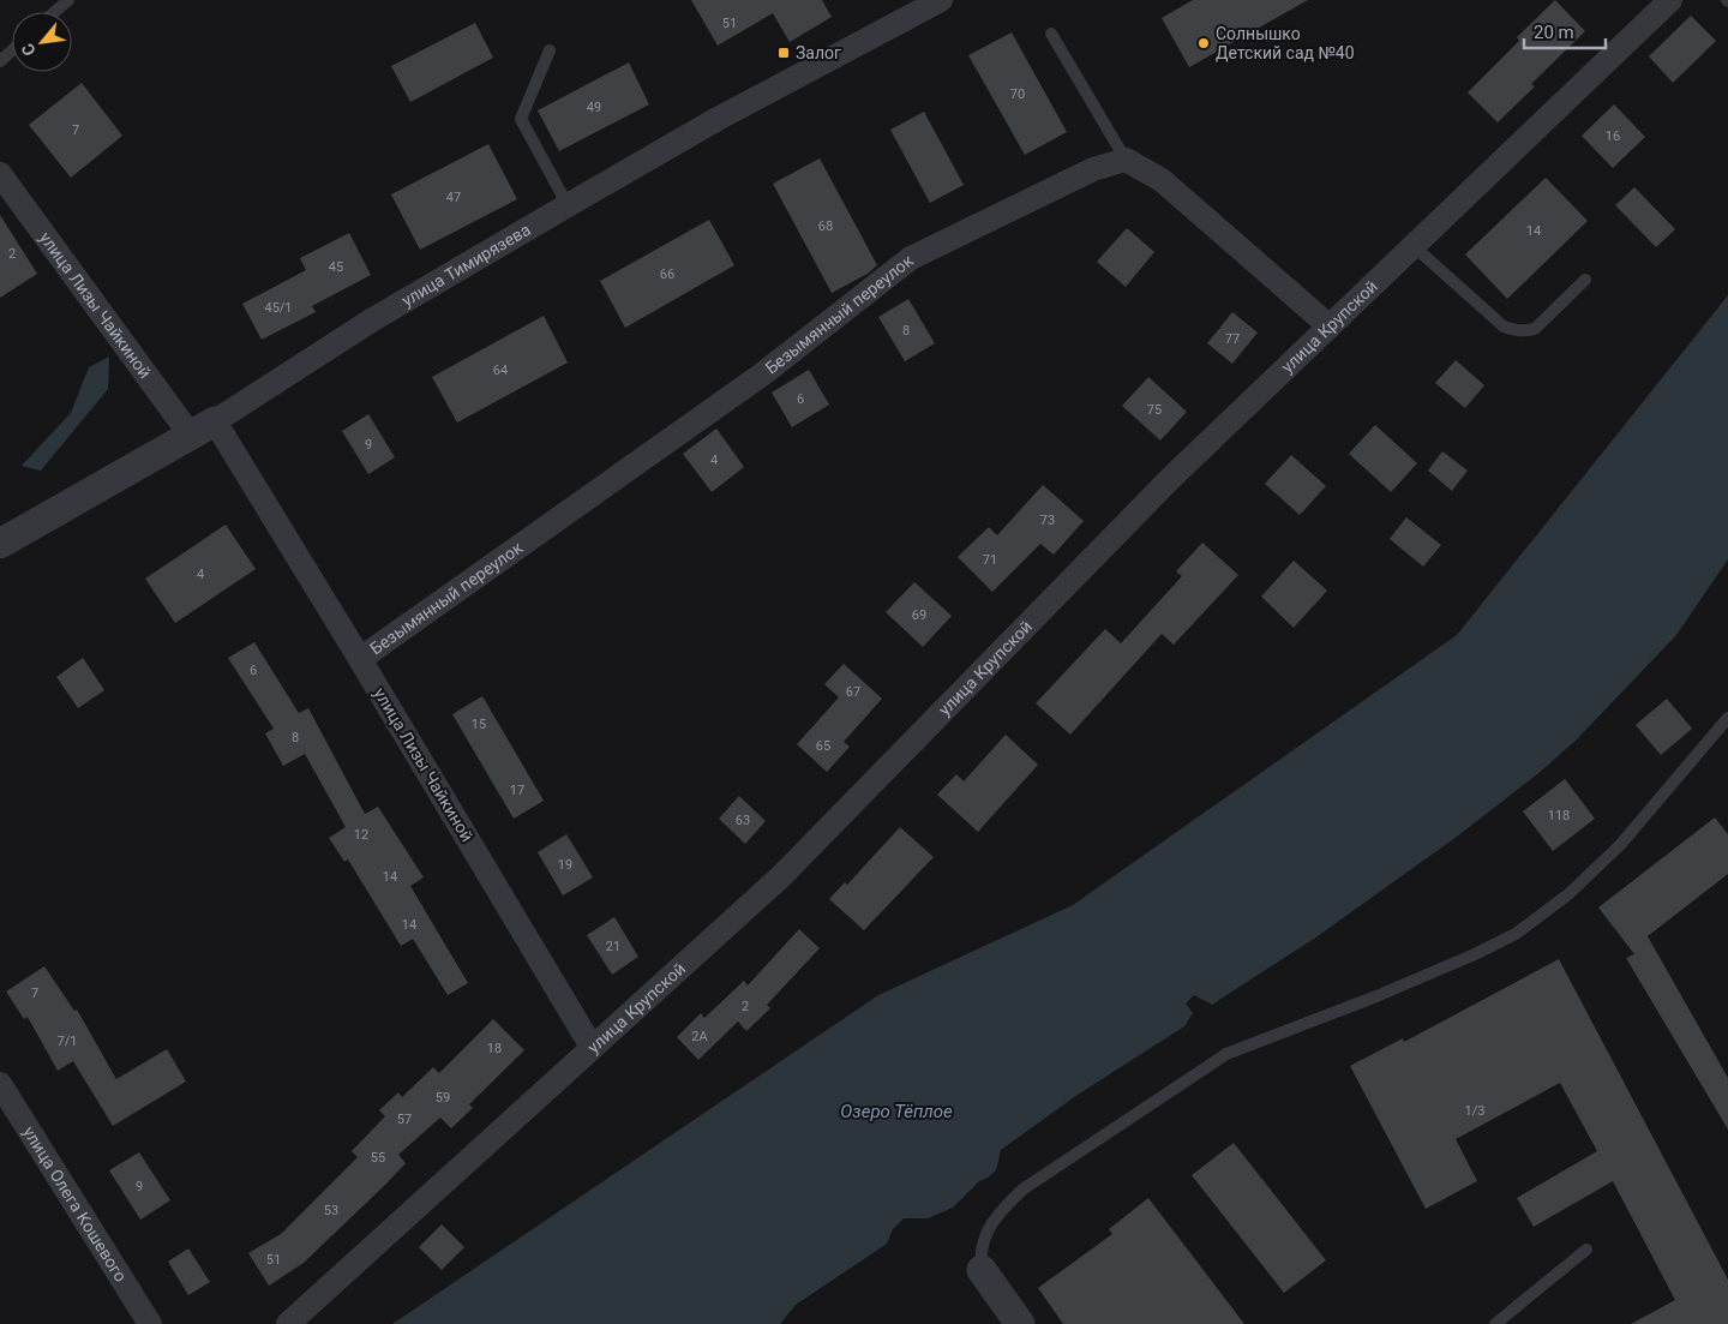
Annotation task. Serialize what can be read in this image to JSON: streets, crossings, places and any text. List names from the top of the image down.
{
  "streets": {
    "street": [
      "улица Тимирязева",
      "улица Лизы Чайкиной",
      "Безымянный переулок",
      "улица Крупской",
      "улица Олега Кошевого"
    ]
  },
  "crossings": [
    ["улица Тимирязева", "улица Лизы Чайкиной"],
    ["улица Лизы Чайкиной", "Безымянный переулок"],
    ["улица Лизы Чайкиной", "улица Крупской"]
  ],
  "water": ["Озеро Тёплое"],
  "places": {
    "other": ["Солнышко Детский сад №40"],
    "transit": ["Залог"]
  },
  "house_numbers": [
    "51",
    "70",
    "49",
    "7",
    "16",
    "47",
    "68",
    "14",
    "2",
    "45",
    "66",
    "45/1",
    "8",
    "77",
    "64",
    "6",
    "75",
    "9",
    "4",
    "73",
    "71",
    "4",
    "69",
    "6",
    "67",
    "15",
    "8",
    "65",
    "17",
    "118",
    "63",
    "12",
    "19",
    "14",
    "14",
    "21",
    "7",
    "2",
    "2А",
    "7/1",
    "18",
    "59",
    "1/3",
    "57",
    "55",
    "9",
    "53",
    "51"
  ],
  "scale_bar": "20 m",
  "north": "bottom left"
}
